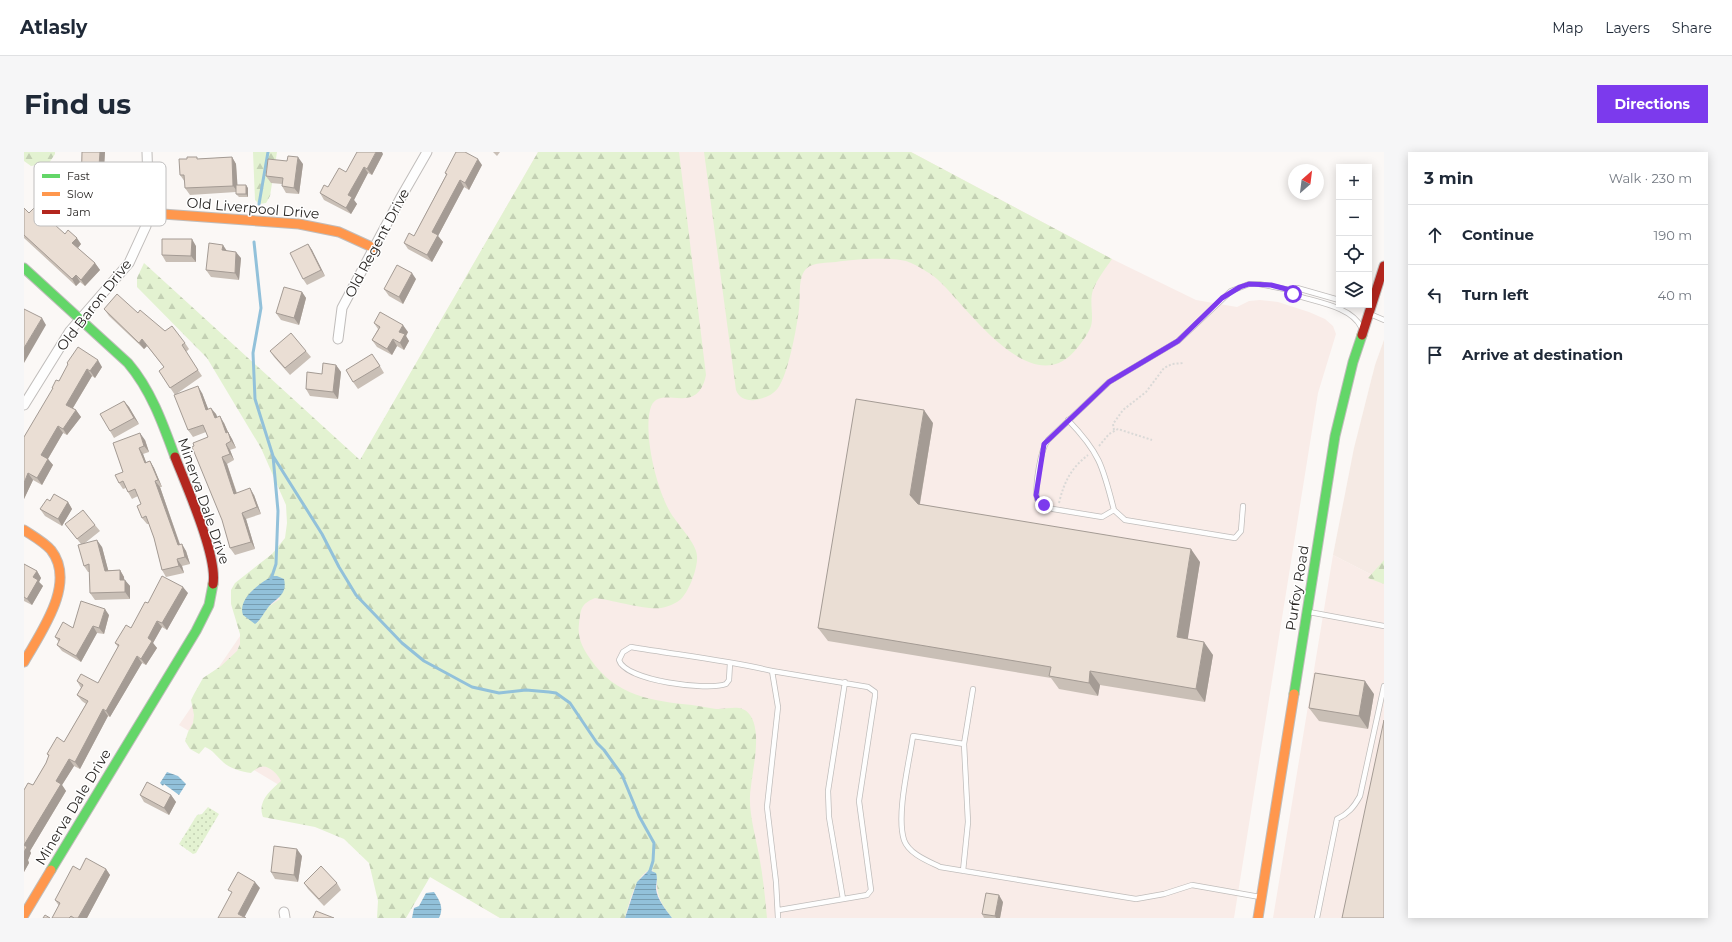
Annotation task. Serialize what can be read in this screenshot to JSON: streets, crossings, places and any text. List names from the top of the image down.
{
  "streets": {
    "street": [
      "Old Liverpool Drive",
      "Old Regent Drive",
      "Old Baron Drive",
      "Minerva Dale Drive",
      "Purfoy Road"
    ]
  },
  "crossings": [
    ["Old Liverpool Drive", "Old Regent Drive"],
    ["Old Baron Drive", "Minerva Dale Drive"]
  ],
  "legend": ["Fast", "Slow", "Jam"],
  "north": "top right",
  "page": {
    "header": "Atlasly",
    "nav": ["Map", "Layers", "Share"],
    "buttons": "Directions",
    "title": "Find us",
    "heading": ["3 min", "Walk · 230 m"],
    "map_buttons": ["+", "−"],
    "list": [
      ["Continue", "190 m"],
      ["Turn left", "40 m"],
      "Arrive at destination"
    ]
  }
}
